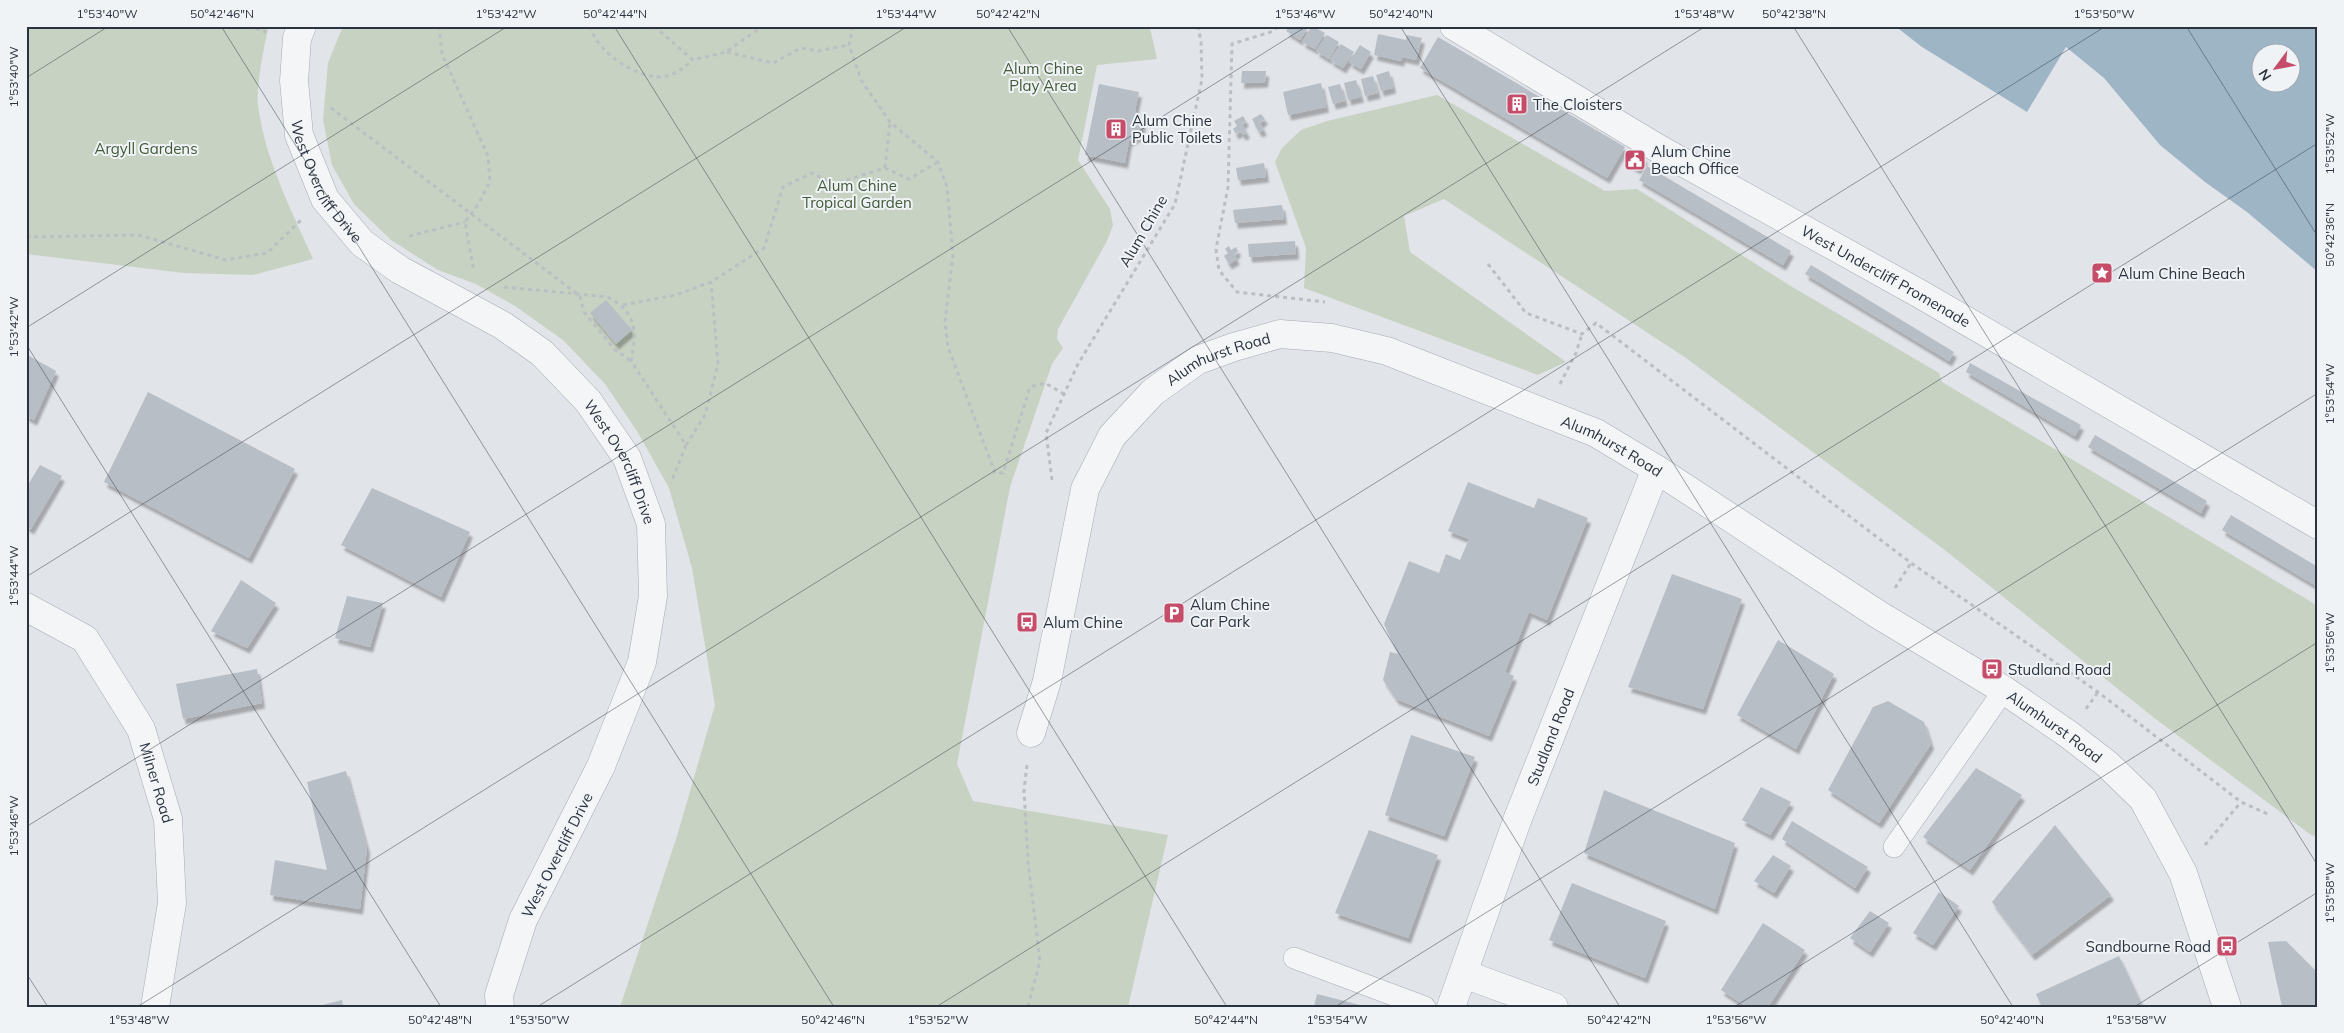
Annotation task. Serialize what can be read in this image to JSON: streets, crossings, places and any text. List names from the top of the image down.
{
  "streets": {
    "street": [
      "West Overcliff Drive",
      "West Undercliff Promenade",
      "Alumhurst Road",
      "Studland Road",
      "Milner Road"
    ],
    "path": ["Alum Chine"]
  },
  "crossings": [
    ["Alum Chine", "Alumhurst Road"],
    ["Alumhurst Road", "Studland Road"]
  ],
  "parks": ["Alum Chine Play Area", "Argyll Gardens", "Alum Chine Tropical Garden"],
  "places": {
    "building": ["The Cloisters", "Alum Chine Public Toilets"],
    "public building": ["Alum Chine Beach Office"],
    "place": ["Alum Chine Beach"],
    "parking": ["Alum Chine Car Park"],
    "bus stop": ["Alum Chine", "Studland Road", "Sandbourne Road"]
  },
  "north": "bottom left",
  "coordinates": [
    "1°53'40\"W",
    "50°42'46\"N",
    "1°53'42\"W",
    "50°42'44\"N",
    "1°53'44\"W",
    "50°42'42\"N",
    "1°53'46\"W",
    "50°42'40\"N",
    "1°53'48\"W",
    "50°42'38\"N",
    "1°53'50\"W",
    "1°53'52\"W",
    "50°42'36\"N",
    "1°53'54\"W",
    "1°53'56\"W",
    "1°53'58\"W",
    "50°42'48\"N"
  ]
}
